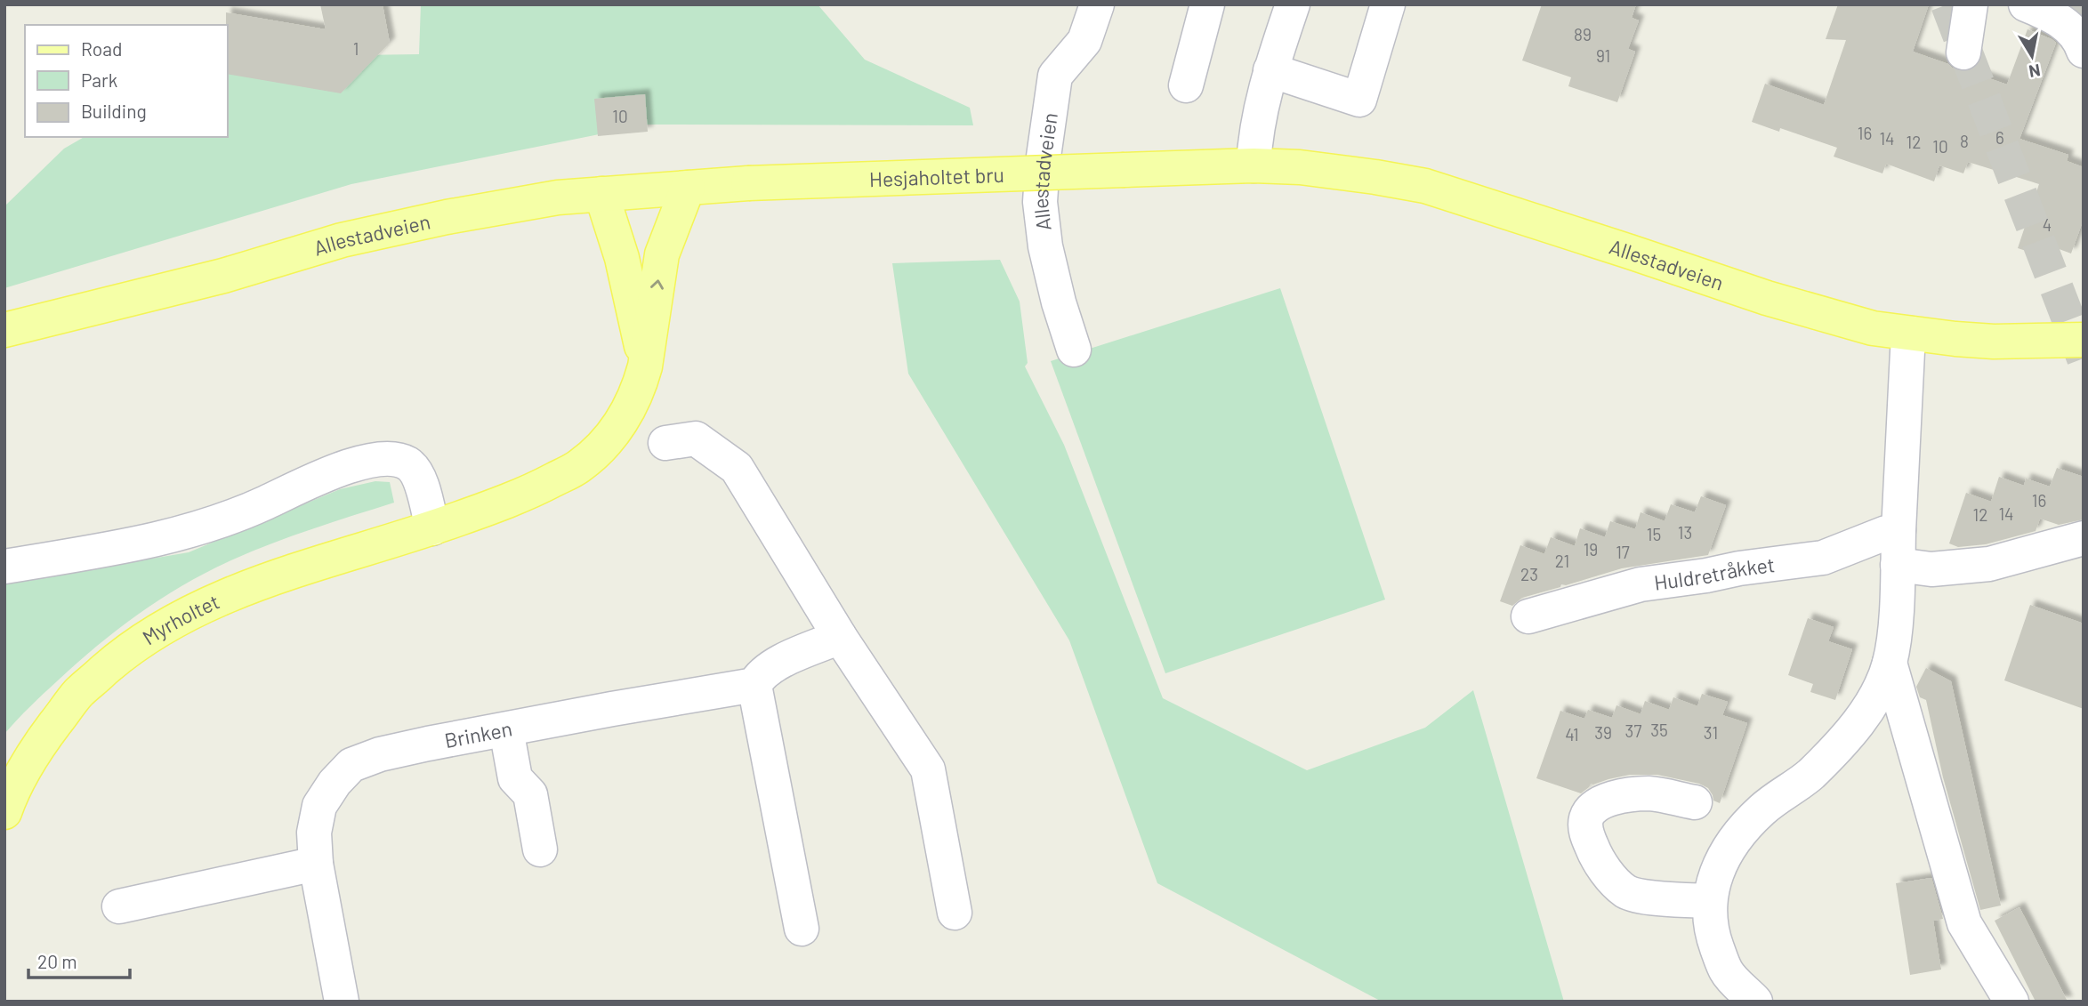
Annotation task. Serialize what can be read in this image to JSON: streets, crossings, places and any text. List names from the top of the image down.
{
  "streets": {
    "main road": ["Allestadveien", "Hesjaholtet bru", "Myrholtet"],
    "street": ["Huldretråkket", "Brinken"]
  },
  "crossings": [
    ["Allestadveien", "Hesjaholtet bru"],
    ["Allestadveien", "Myrholtet"]
  ],
  "house_numbers": [
    "89",
    "1",
    "91",
    "10",
    "16",
    "6",
    "14",
    "8",
    "12",
    "10",
    "4",
    "16",
    "14",
    "12",
    "13",
    "15",
    "19",
    "17",
    "21",
    "23",
    "35",
    "37",
    "39",
    "31",
    "41"
  ],
  "legend": ["Road", "Park", "Building"],
  "scale_bar": "20 m",
  "north": "bottom"
}
